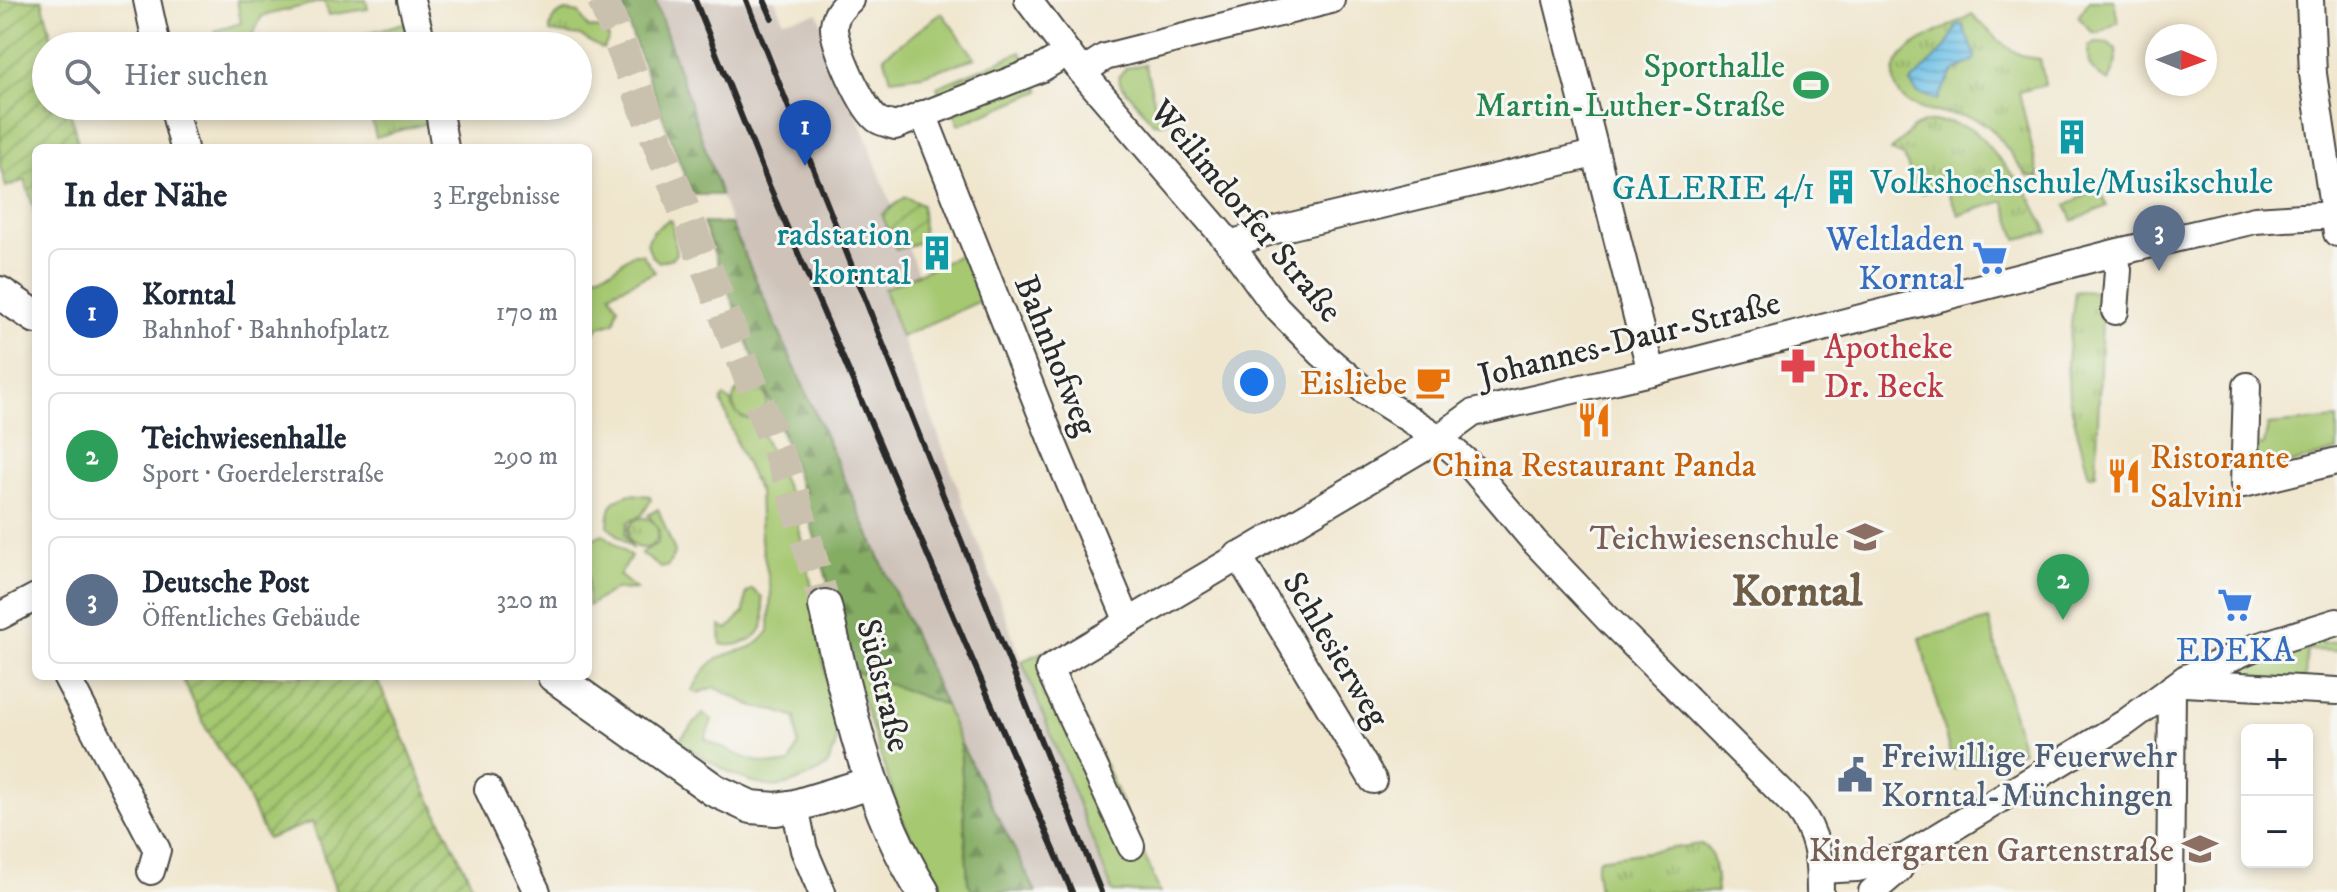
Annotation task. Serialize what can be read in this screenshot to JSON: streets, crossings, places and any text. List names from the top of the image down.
{
  "streets": {
    "main road": ["Südstraße"],
    "street": [
      "Weilimdorfer Straße",
      "Johannes-Daur-Straße",
      "Bahnhofweg",
      "Schlesierweg"
    ]
  },
  "crossings": [
    ["Weilimdorfer Straße", "Johannes-Daur-Straße"],
    ["Johannes-Daur-Straße", "Bahnhofweg"],
    ["Johannes-Daur-Straße", "Schlesierweg"]
  ],
  "districts": ["Korntal"],
  "places": {
    "sports": ["Sporthalle Martin-Luther-Straße"],
    "building": ["Volkshochschule/Musikschule", "GALERIE 4/1", "radstation korntal"],
    "supermarket": ["Weltladen Korntal", "EDEKA"],
    "pharmacy": ["Apotheke Dr. Beck"],
    "cafe": ["Eisliebe"],
    "restaurant": ["China Restaurant Panda", "Ristorante Salvini"],
    "school or university": ["Teichwiesenschule", "Kindergarten Gartenstraße"],
    "public building": ["Freiwillige Feuerwehr Korntal-Münchingen"]
  },
  "north": "right",
  "page": {
    "search": "Hier suchen",
    "pins": ["1", "3", "2"],
    "heading": ["In der Nähe", "3 Ergebnisse"],
    "list": [
      {
        "mark": "1",
        "name": "Korntal",
        "note": "Bahnhof · Bahnhofplatz",
        "value": "170 m"
      },
      {
        "mark": "2",
        "name": "Teichwiesenhalle",
        "note": "Sport · Goerdelerstraße",
        "value": "290 m"
      },
      {
        "mark": "3",
        "name": "Deutsche Post",
        "note": "Öffentliches Gebäude",
        "value": "320 m"
      }
    ],
    "map_buttons": ["+", "−"]
  }
}
